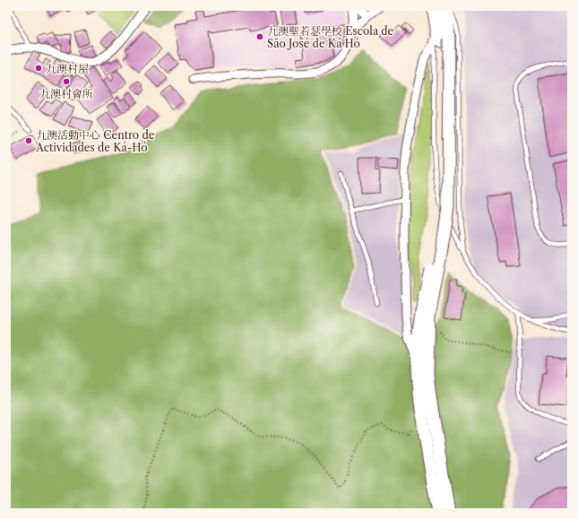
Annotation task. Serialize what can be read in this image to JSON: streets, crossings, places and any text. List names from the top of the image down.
{
  "places": [
    "九澳聖若瑟學校 Escola de São José de Ká Hó",
    "九澳村屋",
    "九澳村會所",
    "九澳活動中心 Centro de Actividades de Ká-Hó"
  ]
}
